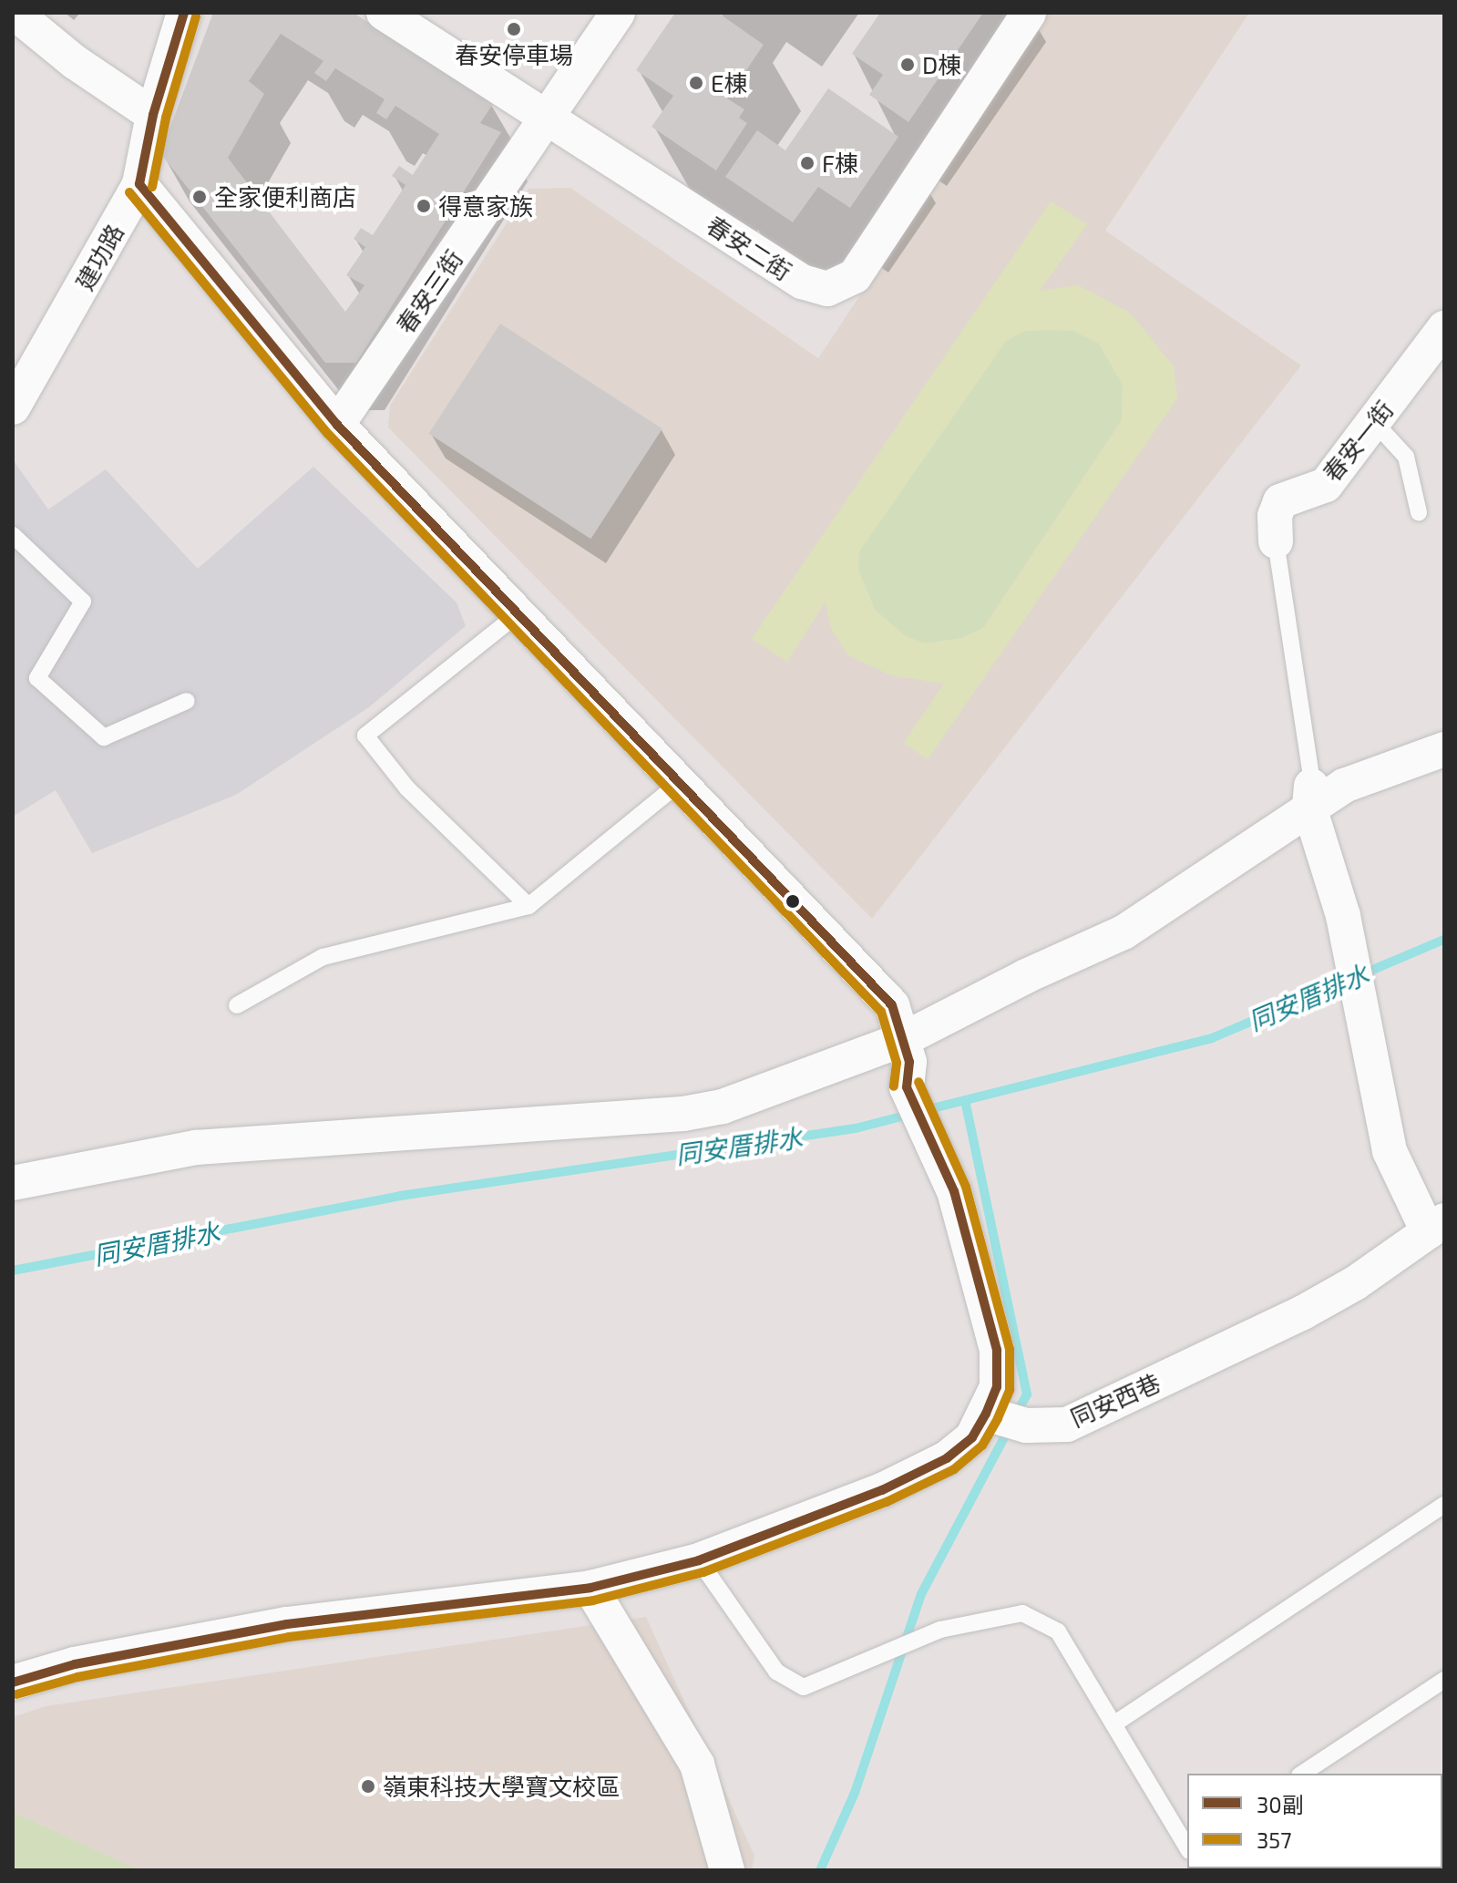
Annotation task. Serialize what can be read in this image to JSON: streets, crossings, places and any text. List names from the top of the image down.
{
  "streets": {
    "street": [
      "春安二街",
      "建功路",
      "春安三街",
      "春安一街",
      "同安西巷"
    ]
  },
  "crossings": [
    ["春安二街", "春安三街"]
  ],
  "water": ["同安厝排水"],
  "places": [
    "春安停車場",
    "D棟",
    "E棟",
    "F棟",
    "全家便利商店",
    "得意家族",
    "嶺東科技大學寶文校區"
  ],
  "lines": ["transit line 30副", "transit line 357"],
  "legend": ["30副", "357"]
}
